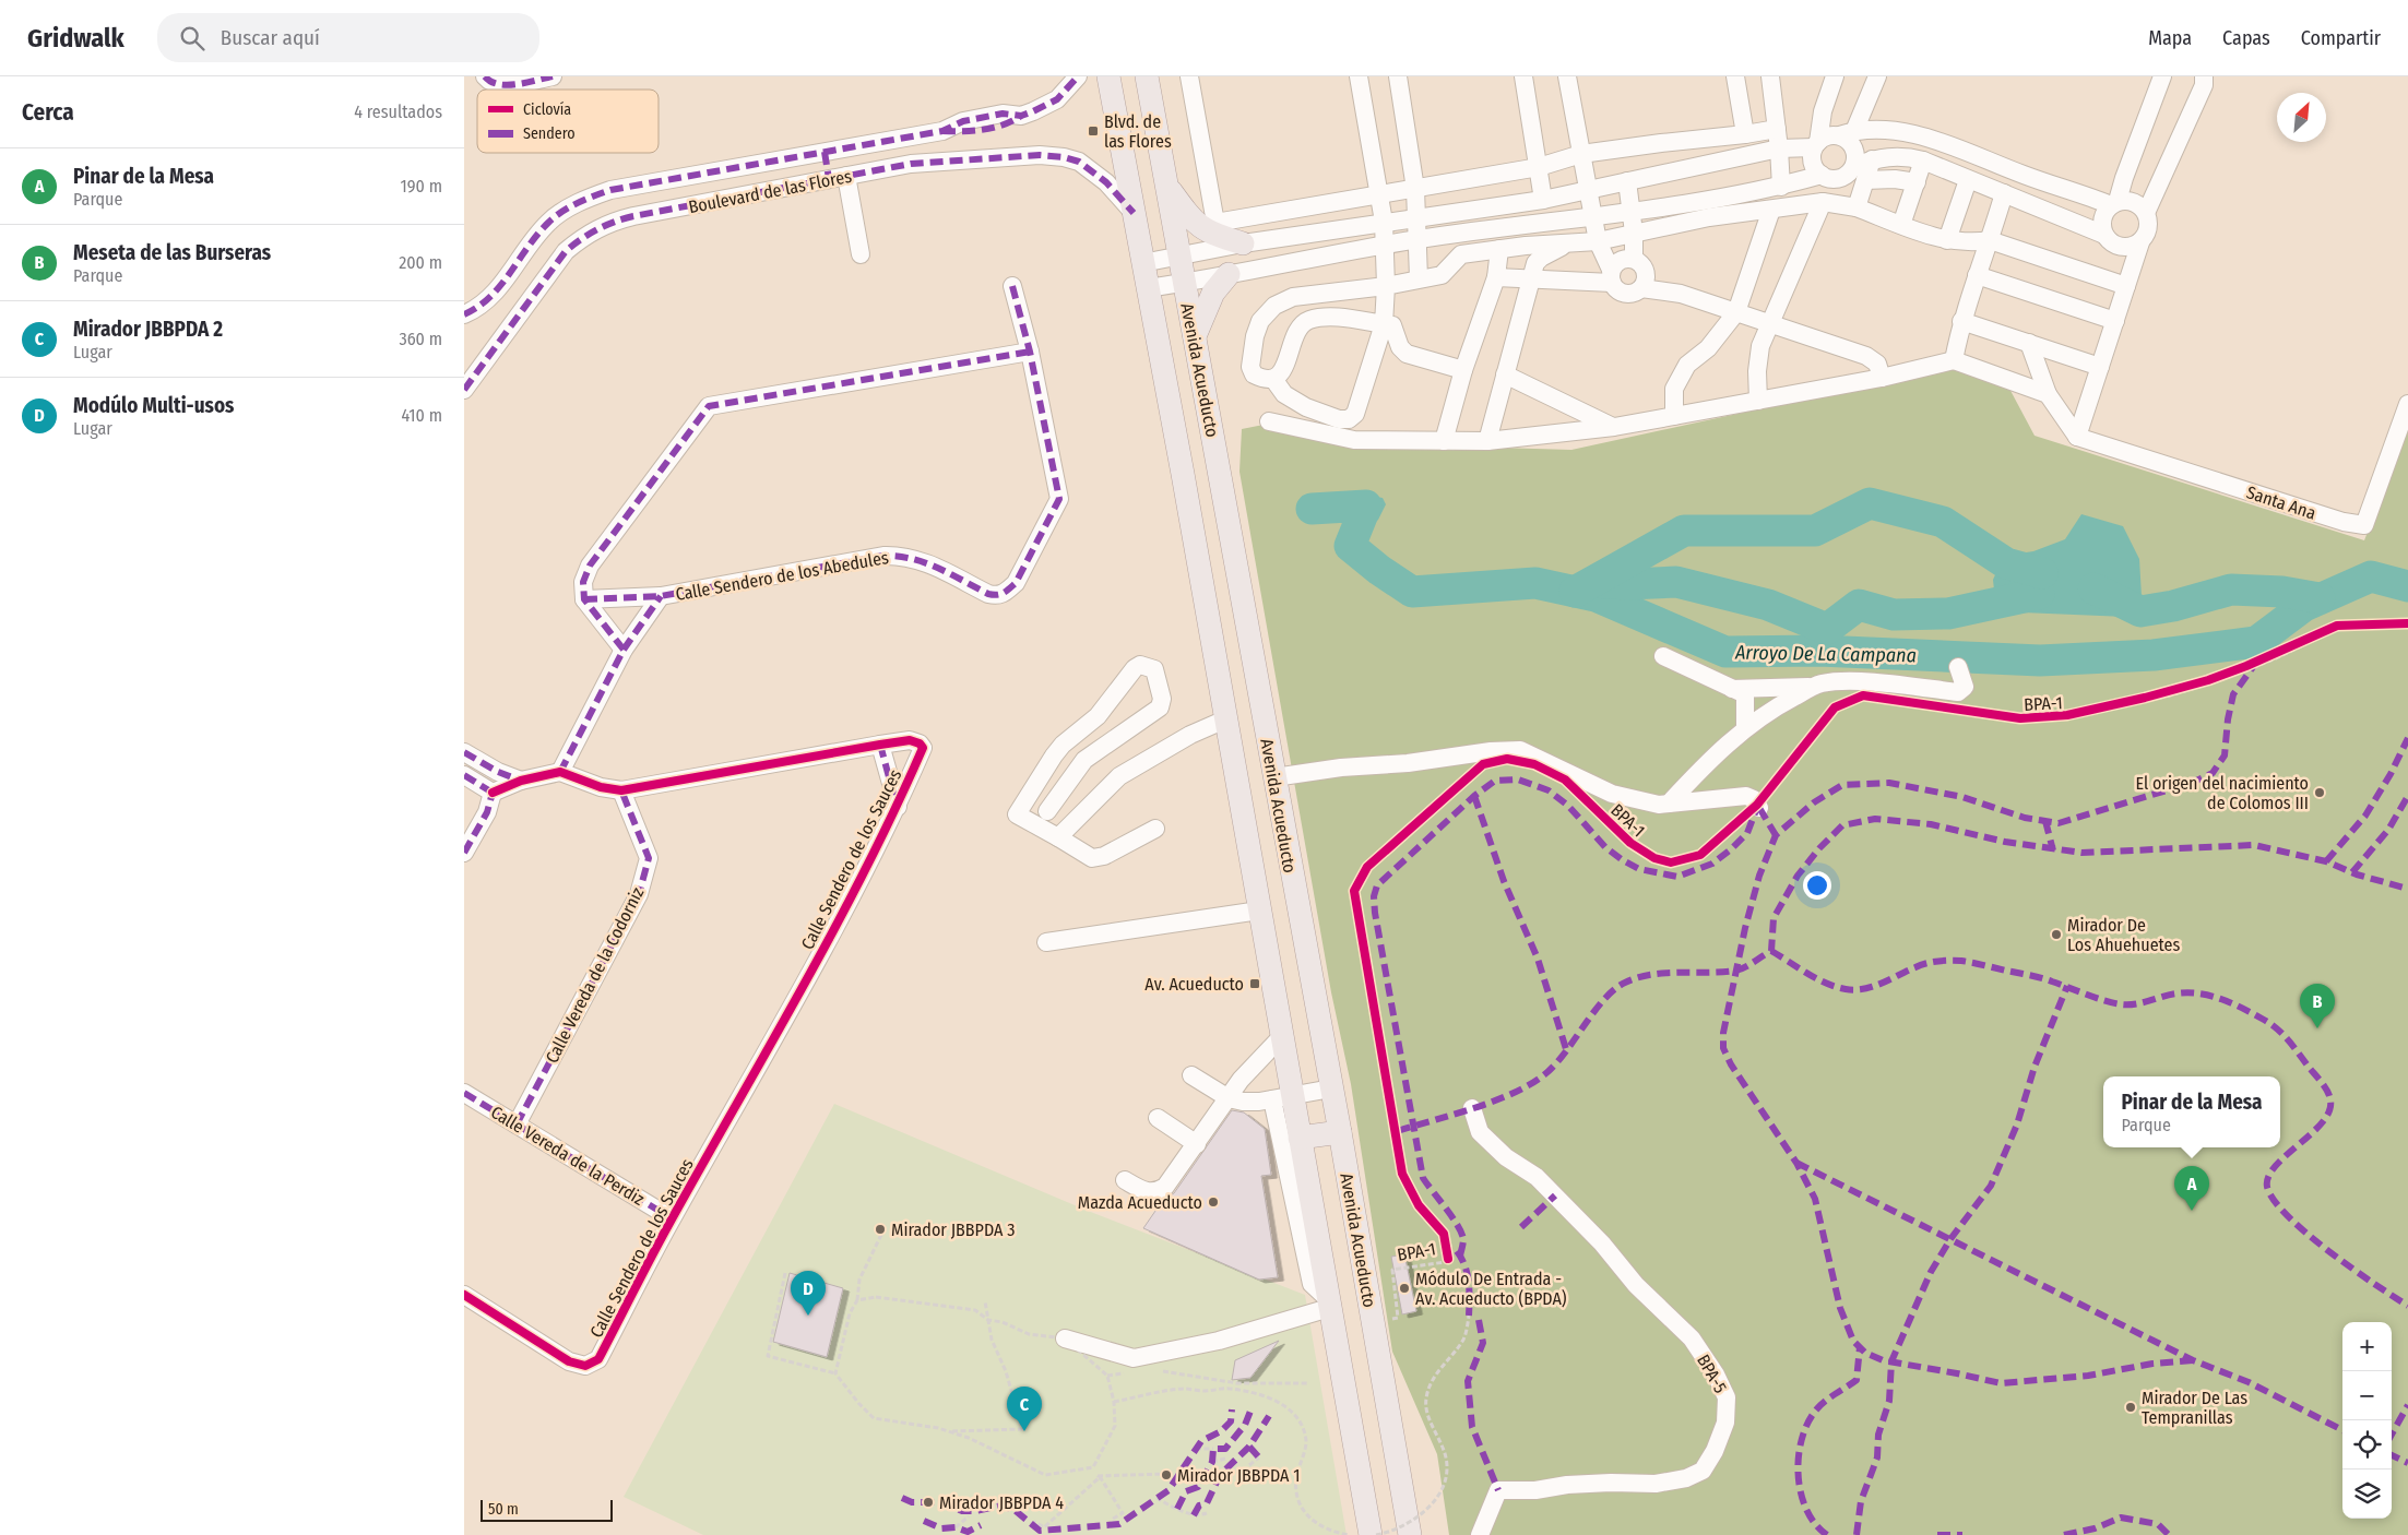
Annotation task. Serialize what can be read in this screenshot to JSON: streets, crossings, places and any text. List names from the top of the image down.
{
  "streets": {
    "main road": ["Avenida Acueducto"],
    "street": [
      "Boulevard de las Flores",
      "Santa Ana",
      "Calle Sendero de los Abedules",
      "Calle Sendero de los Sauces",
      "Calle Vereda de la Codorniz",
      "Calle Vereda de la Perdiz",
      "BPA-5"
    ],
    "cycle path": ["BPA-1"]
  },
  "crossings": [
    ["Boulevard de las Flores", "Avenida Acueducto"],
    ["Avenida Acueducto", "BPA-1"],
    ["Calle Sendero de los Sauces", "Calle Vereda de la Codorniz"],
    ["Calle Sendero de los Sauces", "Calle Vereda de la Perdiz"],
    ["Calle Vereda de la Codorniz", "Calle Vereda de la Perdiz"]
  ],
  "water": ["Arroyo De La Campana"],
  "places": {
    "transit": ["Blvd. de las Flores", "Av. Acueducto"],
    "other": [
      "El origen del nacimiento de Colomos III",
      "Mirador De Los Ahuehuetes",
      "Mazda Acueducto",
      "Mirador JBBPDA 3",
      "Módulo De Entrada - Av. Acueducto (BPDA)",
      "Mirador De Las Tempranillas",
      "Mirador JBBPDA 1",
      "Mirador JBBPDA 4"
    ]
  },
  "legend": ["Ciclovía", "Sendero"],
  "scale_bar": "50 m",
  "north": "top right",
  "page": {
    "header": "Gridwalk",
    "search": "Buscar aquí",
    "nav": ["Mapa", "Capas", "Compartir"],
    "heading": ["Cerca", "4 resultados"],
    "list": [
      {
        "mark": "A",
        "name": "Pinar de la Mesa",
        "note": "Parque",
        "value": "190 m"
      },
      {
        "mark": "B",
        "name": "Meseta de las Burseras",
        "note": "Parque",
        "value": "200 m"
      },
      {
        "mark": "C",
        "name": "Mirador JBBPDA 2",
        "note": "Lugar",
        "value": "360 m"
      },
      {
        "mark": "D",
        "name": "Modúlo Multi-usos",
        "note": "Lugar",
        "value": "410 m"
      }
    ],
    "pins": [
      "B",
      "A",
      "D",
      "C"
    ],
    "popup": ["Pinar de la Mesa", "Parque"],
    "map_buttons": ["+", "−"],
    "scale": "50 m"
  }
}
